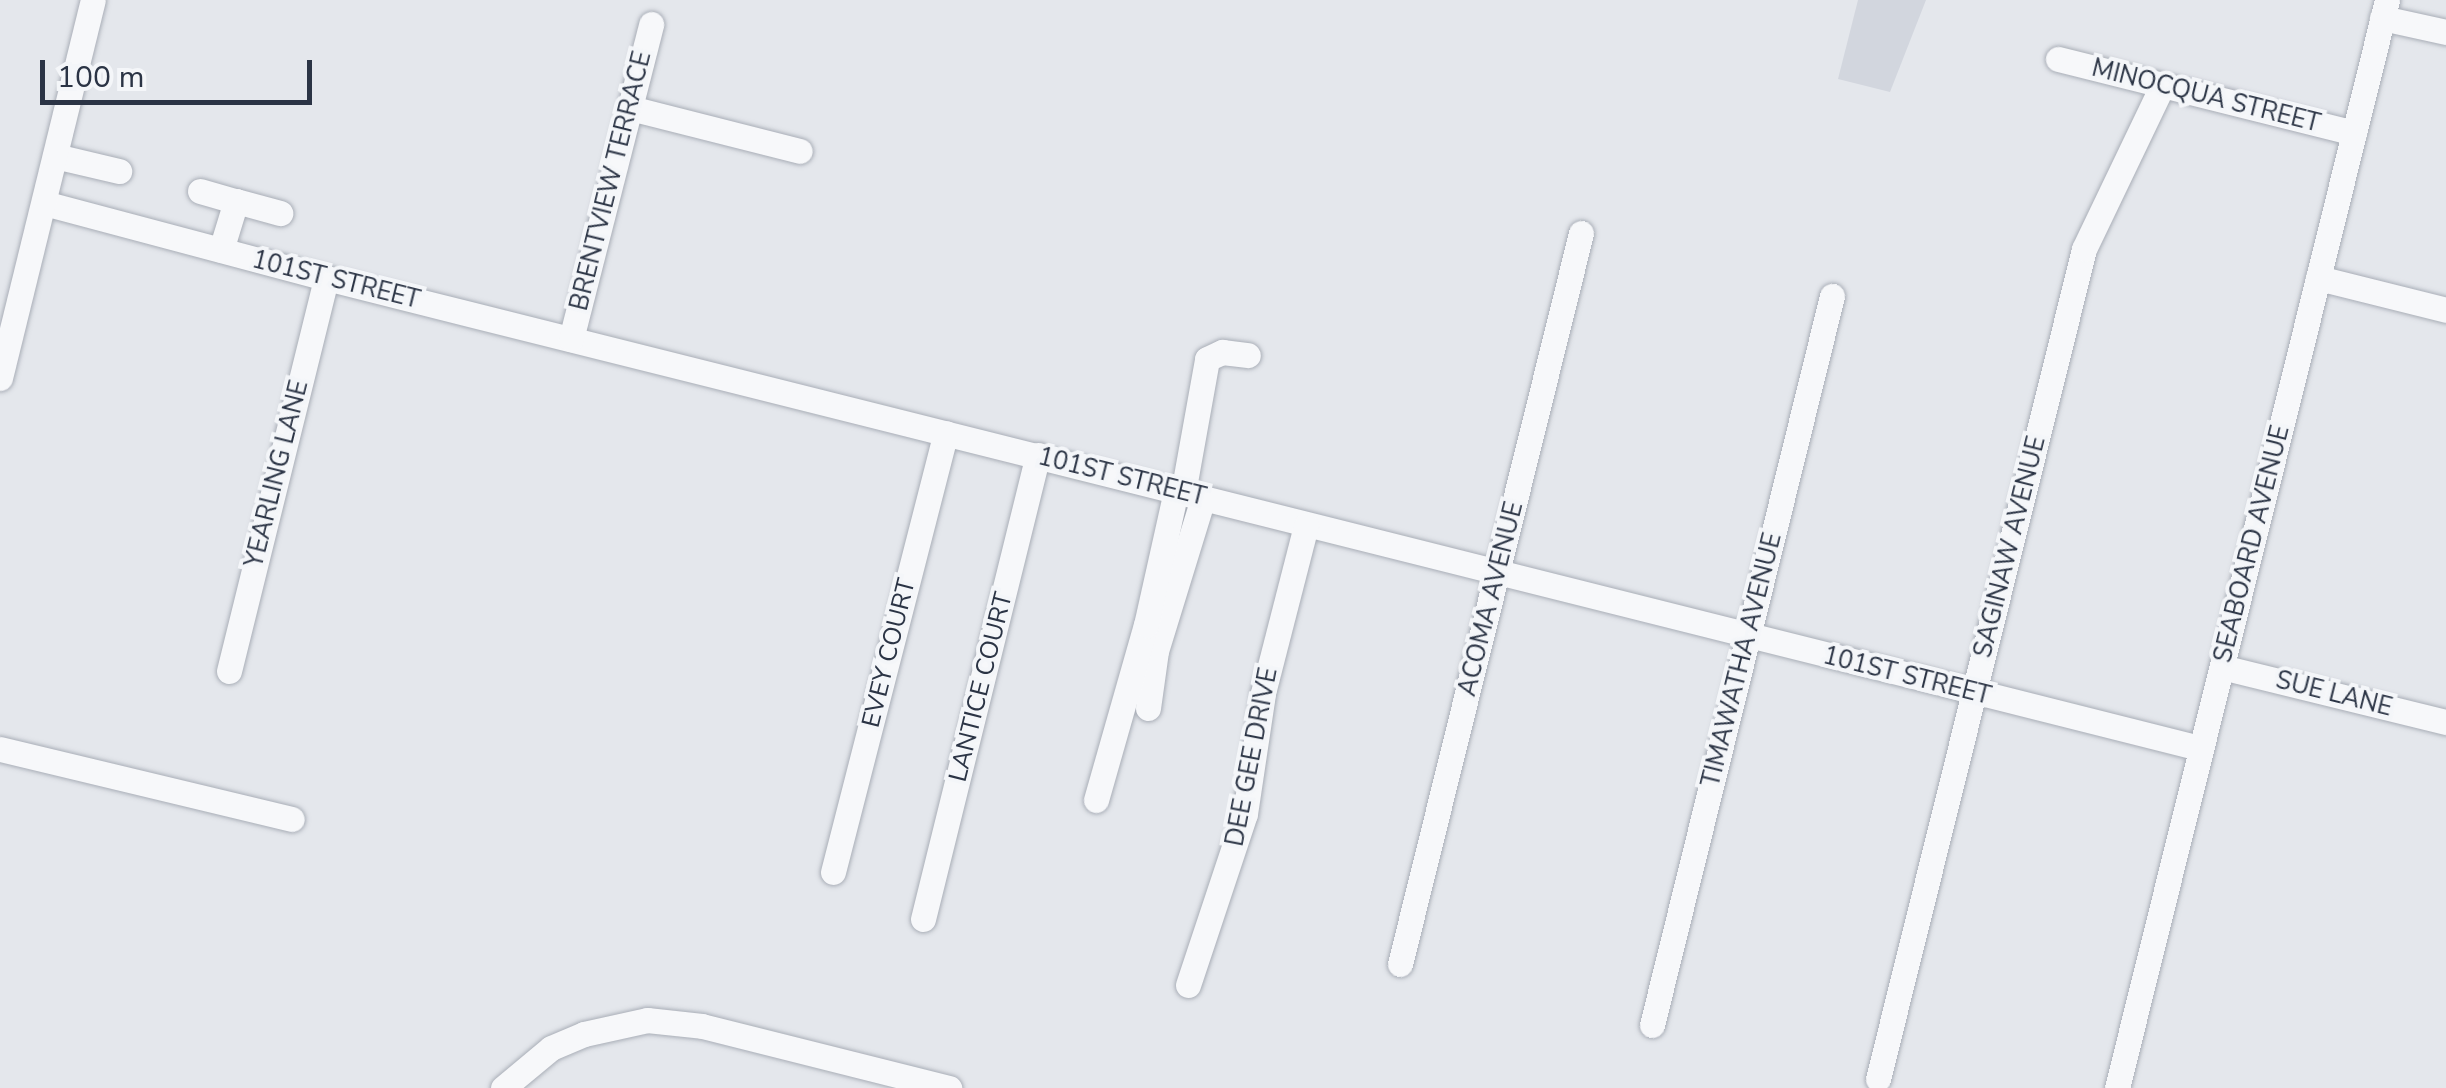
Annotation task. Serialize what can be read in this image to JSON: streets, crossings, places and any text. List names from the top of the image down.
{
  "streets": {
    "street": [
      "MINOCQUA STREET",
      "BRENTVIEW TERRACE",
      "101ST STREET",
      "YEARLING LANE",
      "SEABOARD AVENUE",
      "SAGINAW AVENUE",
      "ACOMA AVENUE",
      "EVEY COURT",
      "TIMAWATHA AVENUE",
      "LANTICE COURT",
      "SUE LANE",
      "DEE GEE DRIVE"
    ]
  },
  "crossings": [
    ["MINOCQUA STREET", "SEABOARD AVENUE"],
    ["MINOCQUA STREET", "SAGINAW AVENUE"],
    ["BRENTVIEW TERRACE", "101ST STREET"],
    ["101ST STREET", "YEARLING LANE"],
    ["101ST STREET", "SEABOARD AVENUE"],
    ["101ST STREET", "SAGINAW AVENUE"],
    ["101ST STREET", "ACOMA AVENUE"],
    ["101ST STREET", "EVEY COURT"],
    ["101ST STREET", "TIMAWATHA AVENUE"],
    ["101ST STREET", "LANTICE COURT"],
    ["101ST STREET", "DEE GEE DRIVE"],
    ["SEABOARD AVENUE", "SUE LANE"]
  ],
  "scale_bar": "100 m"
}
